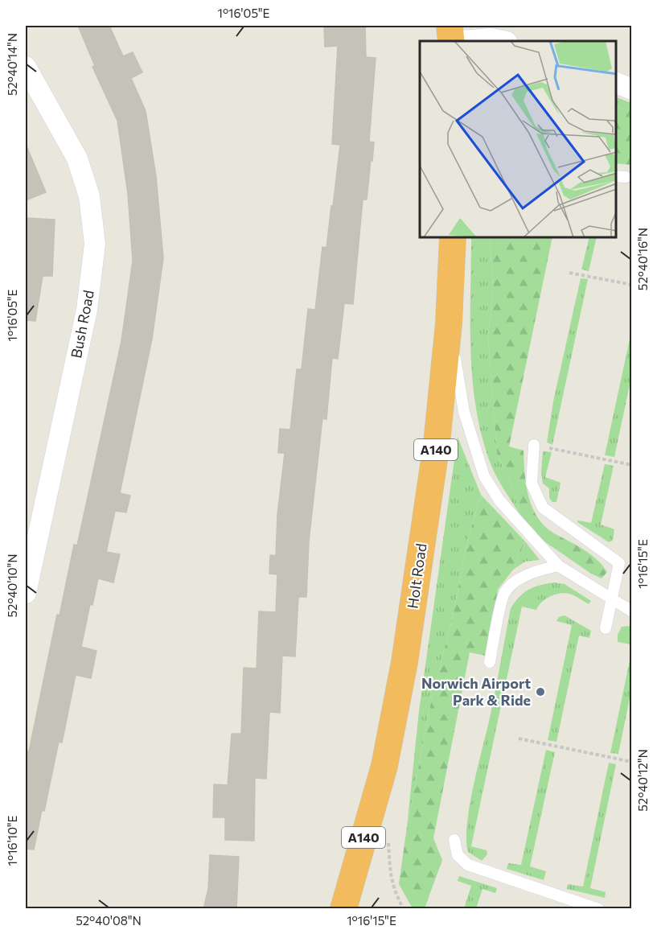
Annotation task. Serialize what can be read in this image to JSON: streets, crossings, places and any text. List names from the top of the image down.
{
  "streets": {
    "highway": ["A140", "Holt Road"],
    "street": ["Bush Road"]
  },
  "places": ["Norwich Airport Park & Ride"],
  "coordinates": [
    "1°16'05\"E",
    "52°40'14\"N",
    "52°40'16\"N",
    "1°16'15\"E",
    "52°40'10\"N",
    "52°40'12\"N",
    "1°16'10\"E",
    "52°40'08\"N"
  ]
}
